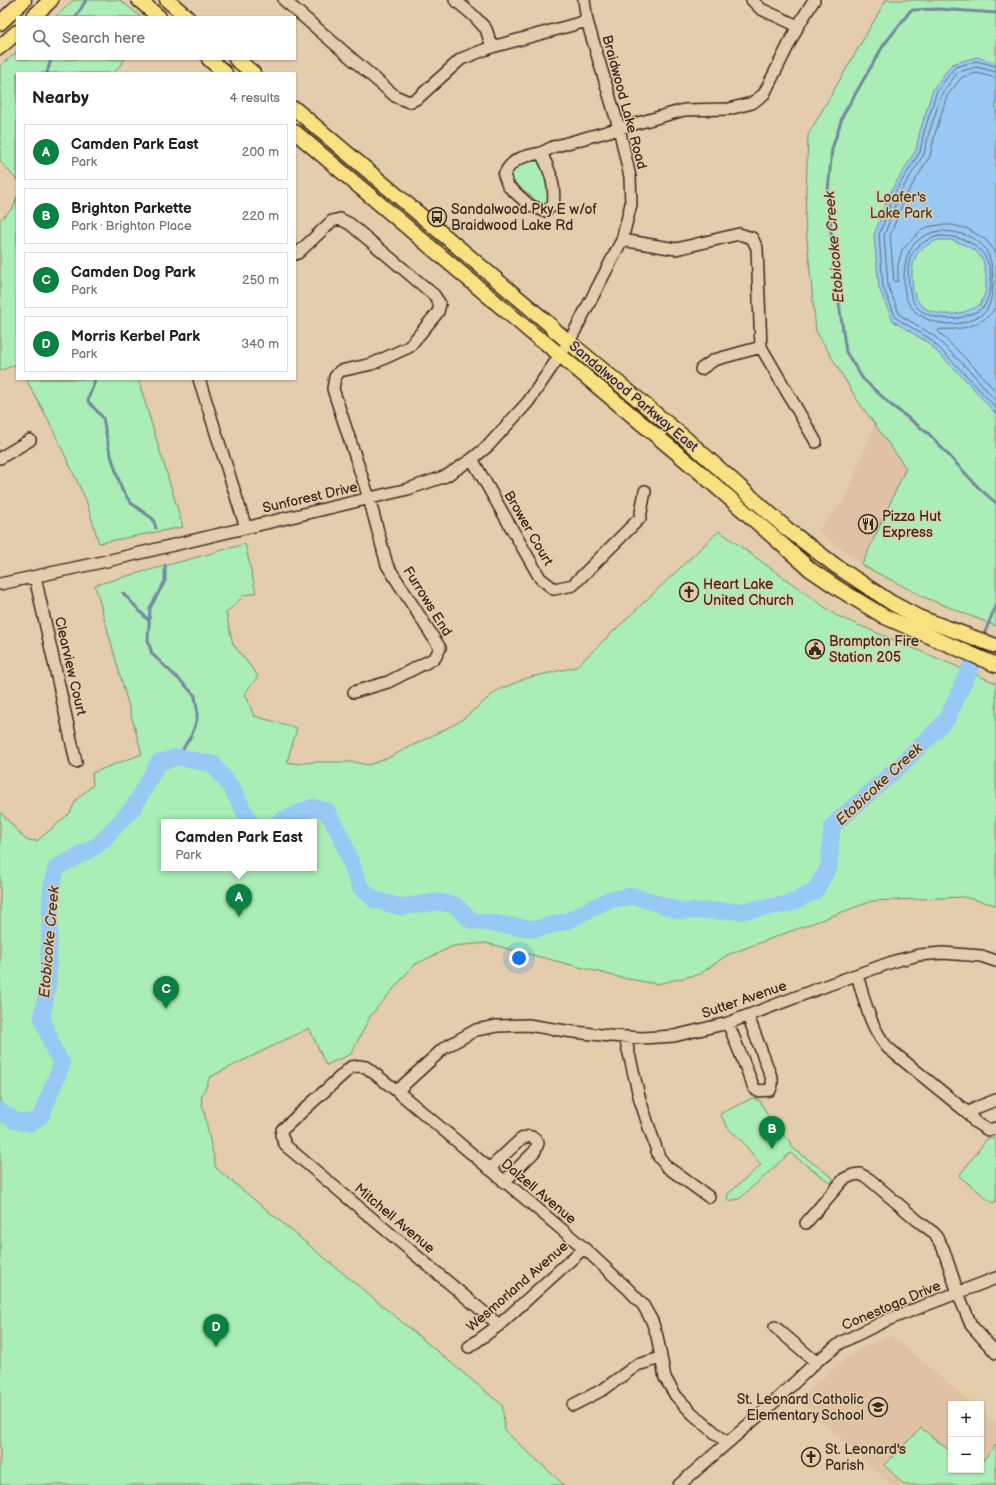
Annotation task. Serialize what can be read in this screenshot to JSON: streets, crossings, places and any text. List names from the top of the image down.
{
  "streets": {
    "main road": ["Sandalwood Parkway East"],
    "street": [
      "Braidwood Lake Road",
      "Sunforest Drive",
      "Brower Court",
      "Furrows End",
      "Clearview Court",
      "Sutter Avenue",
      "Dalzell Avenue",
      "Mitchell Avenue",
      "Wesmorland Avenue",
      "Conestoga Drive"
    ]
  },
  "crossings": [
    ["Braidwood Lake Road", "Sandalwood Parkway East"],
    ["Braidwood Lake Road", "Sunforest Drive"],
    ["Sandalwood Parkway East", "Sunforest Drive"],
    ["Sunforest Drive", "Brower Court"],
    ["Sunforest Drive", "Furrows End"],
    ["Sunforest Drive", "Clearview Court"],
    ["Sutter Avenue", "Dalzell Avenue"],
    ["Dalzell Avenue", "Mitchell Avenue"],
    ["Dalzell Avenue", "Wesmorland Avenue"],
    ["Dalzell Avenue", "Conestoga Drive"],
    ["Mitchell Avenue", "Wesmorland Avenue"]
  ],
  "water": ["Etobicoke Creek"],
  "parks": ["Loafer's Lake Park"],
  "places": {
    "bus stop": ["Sandalwood Pky E w/of Braidwood Lake Rd"],
    "restaurant": ["Pizza Hut Express"],
    "church": ["Heart Lake United Church", "St. Leonard's Parish"],
    "public building": ["Brampton Fire Station 205"],
    "school or university": ["St. Leonard Catholic Elementary School"]
  },
  "page": {
    "search": "Search here",
    "heading": ["Nearby", "4 results"],
    "list": [
      {
        "mark": "A",
        "name": "Camden Park East",
        "note": "Park",
        "value": "200 m"
      },
      {
        "mark": "B",
        "name": "Brighton Parkette",
        "note": "Park · Brighton Place",
        "value": "220 m"
      },
      {
        "mark": "C",
        "name": "Camden Dog Park",
        "note": "Park",
        "value": "250 m"
      },
      {
        "mark": "D",
        "name": "Morris Kerbel Park",
        "note": "Park",
        "value": "340 m"
      }
    ],
    "popup": ["Camden Park East", "Park"],
    "pins": [
      "A",
      "C",
      "B",
      "D"
    ],
    "map_buttons": ["+", "−"]
  }
}
